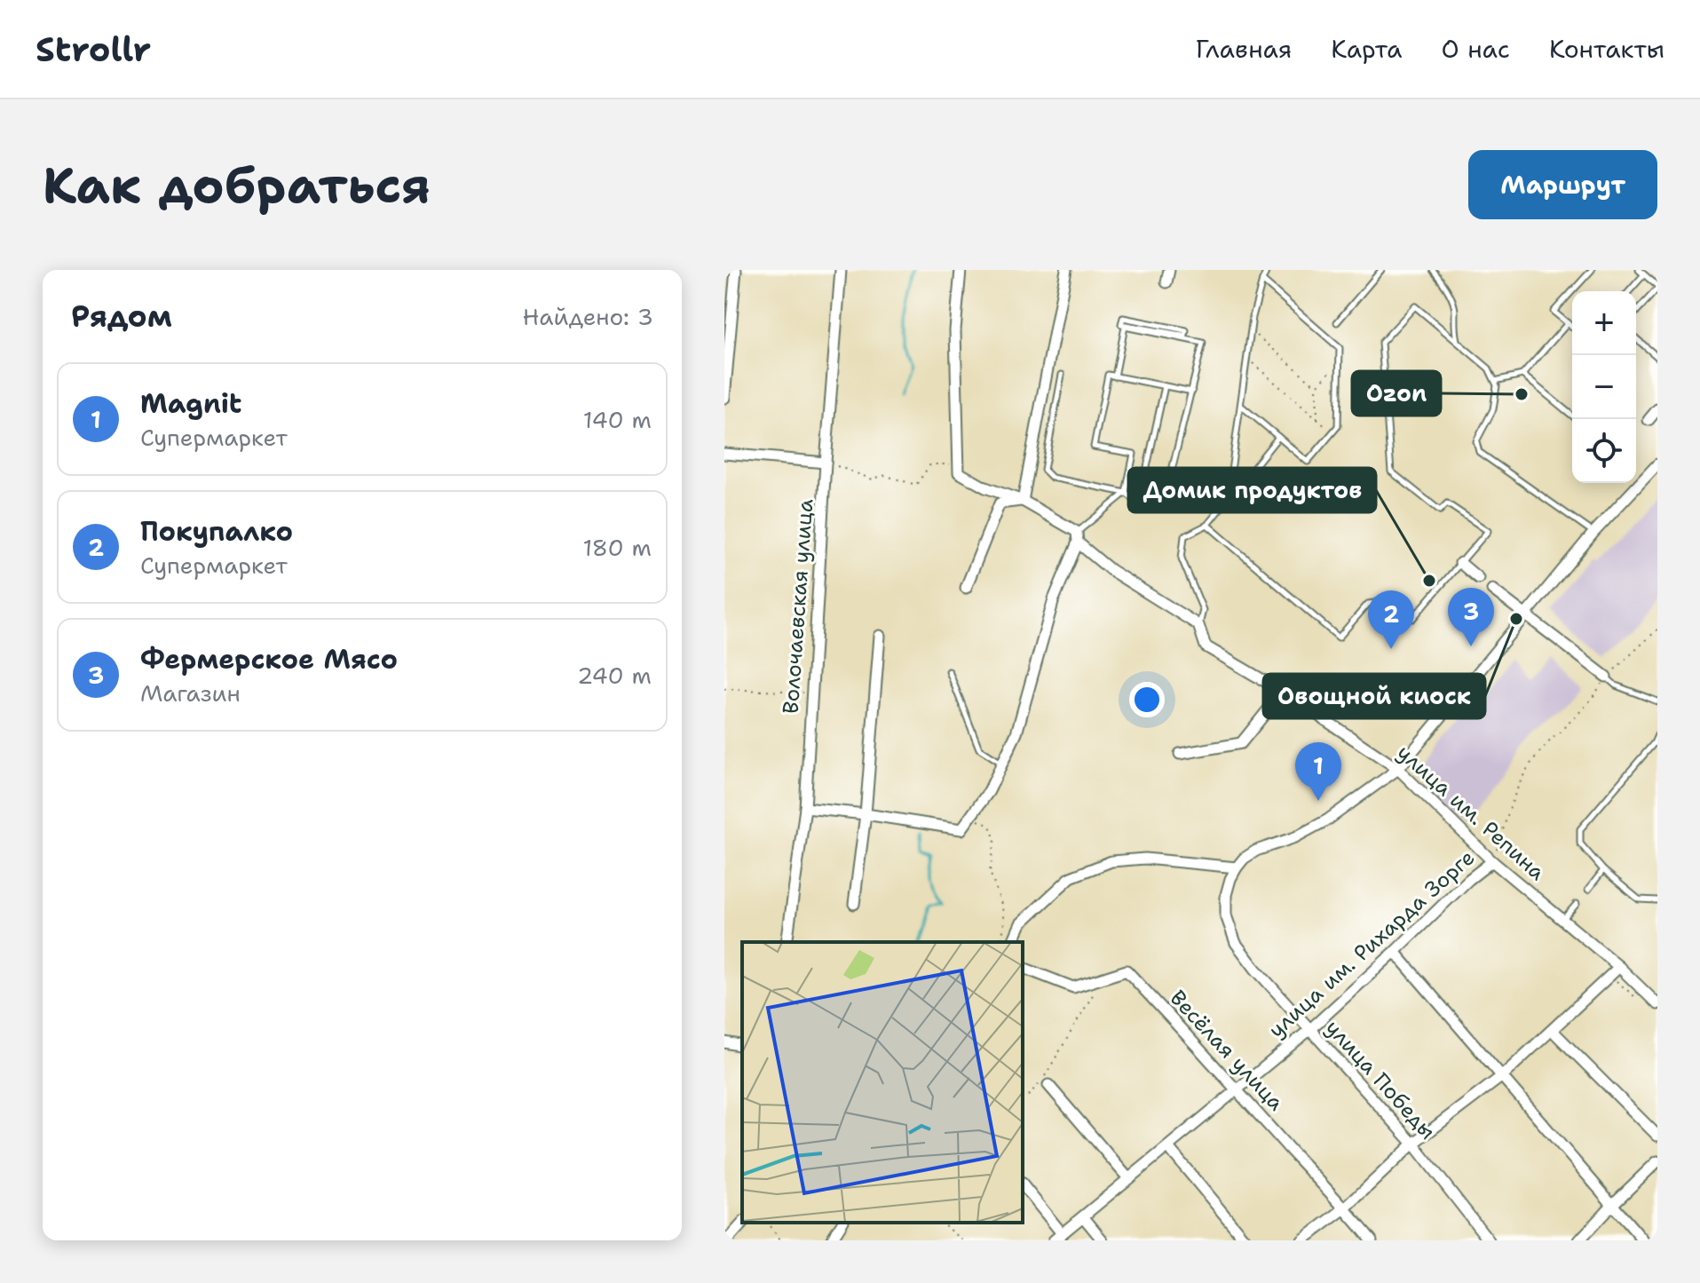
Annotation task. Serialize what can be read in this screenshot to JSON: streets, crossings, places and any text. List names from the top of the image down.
{
  "streets": {
    "street": [
      "Волочаевская улица",
      "улица им. Репина",
      "улица им. Рихарда Зорге",
      "Весёлая улица",
      "улица Победы"
    ]
  },
  "crossings": [
    ["улица им. Репина", "улица им. Рихарда Зорге"],
    ["улица им. Рихарда Зорге", "Весёлая улица"],
    ["улица им. Рихарда Зорге", "улица Победы"]
  ],
  "places": ["Ozon", "Домик продуктов", "Овощной киоск"],
  "page": {
    "header": "Strollr",
    "nav": [
      "Главная",
      "Карта",
      "О нас",
      "Контакты"
    ],
    "buttons": "Маршрут",
    "title": "Как добраться",
    "heading": ["Рядом", "Найдено: 3"],
    "map_buttons": ["+", "−"],
    "list": [
      {
        "mark": "1",
        "name": "Magnit",
        "note": "Супермаркет",
        "value": "140 m"
      },
      {
        "mark": "2",
        "name": "Покупалко",
        "note": "Супермаркет",
        "value": "180 m"
      },
      {
        "mark": "3",
        "name": "Фермерское Мясо",
        "note": "Магазин",
        "value": "240 m"
      }
    ],
    "pins": ["3", "2", "1"]
  }
}
